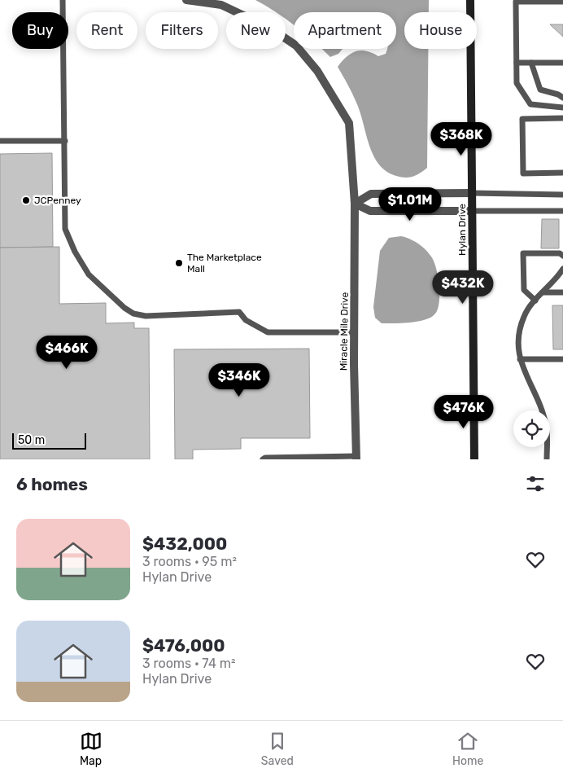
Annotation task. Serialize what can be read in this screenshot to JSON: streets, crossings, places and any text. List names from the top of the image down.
{
  "streets": {
    "main road": ["Hylan Drive"],
    "street": ["Miracle Mile Drive"]
  },
  "places": ["JCPenney", "The Marketplace Mall"],
  "scale_bar": "50 m",
  "page": {
    "chip": [
      "Buy",
      "Rent",
      "Filters",
      "New",
      "Apartment",
      "House"
    ],
    "price": [
      "$368K",
      "$1.01M",
      "$432K",
      "$466K",
      "$346K",
      "$476K"
    ],
    "scale": "50 m",
    "heading": "6 homes",
    "list": [
      {
        "name": "$432,000",
        "note": "3 rooms · 95 m² · Hylan Drive"
      },
      {
        "name": "$476,000",
        "note": "3 rooms · 74 m² · Hylan Drive"
      }
    ],
    "tabs": ["Map", "Saved", "Home"]
  }
}
